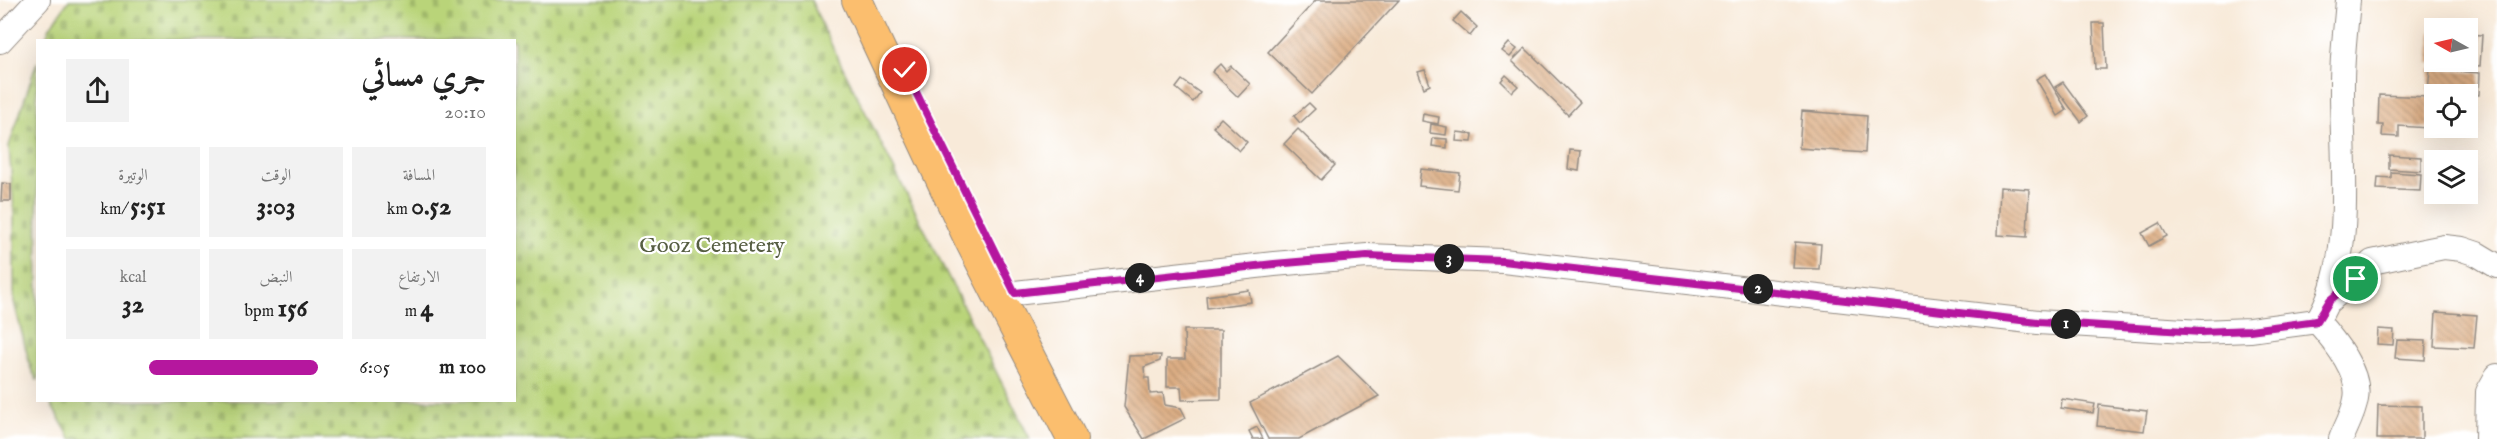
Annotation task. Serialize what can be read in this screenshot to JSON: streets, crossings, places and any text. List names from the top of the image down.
{
  "parks": ["Gooz Cemetery"],
  "north": "left",
  "page": {
    "heading": ["جري مسائي", "20:10"],
    "stats": [
      ["المسافة", "0.52 km"],
      ["الوقت", "3:03"],
      ["الوتيرة", "5:51 /km"],
      ["الارتفاع", "4 m"],
      ["النبض", "156 bpm"],
      ["kcal", "32"]
    ],
    "pins": [
      "3",
      "4",
      "2",
      "1"
    ],
    "list": [
      {
        "name": "100 m",
        "note": "6:05"
      }
    ]
  }
}
